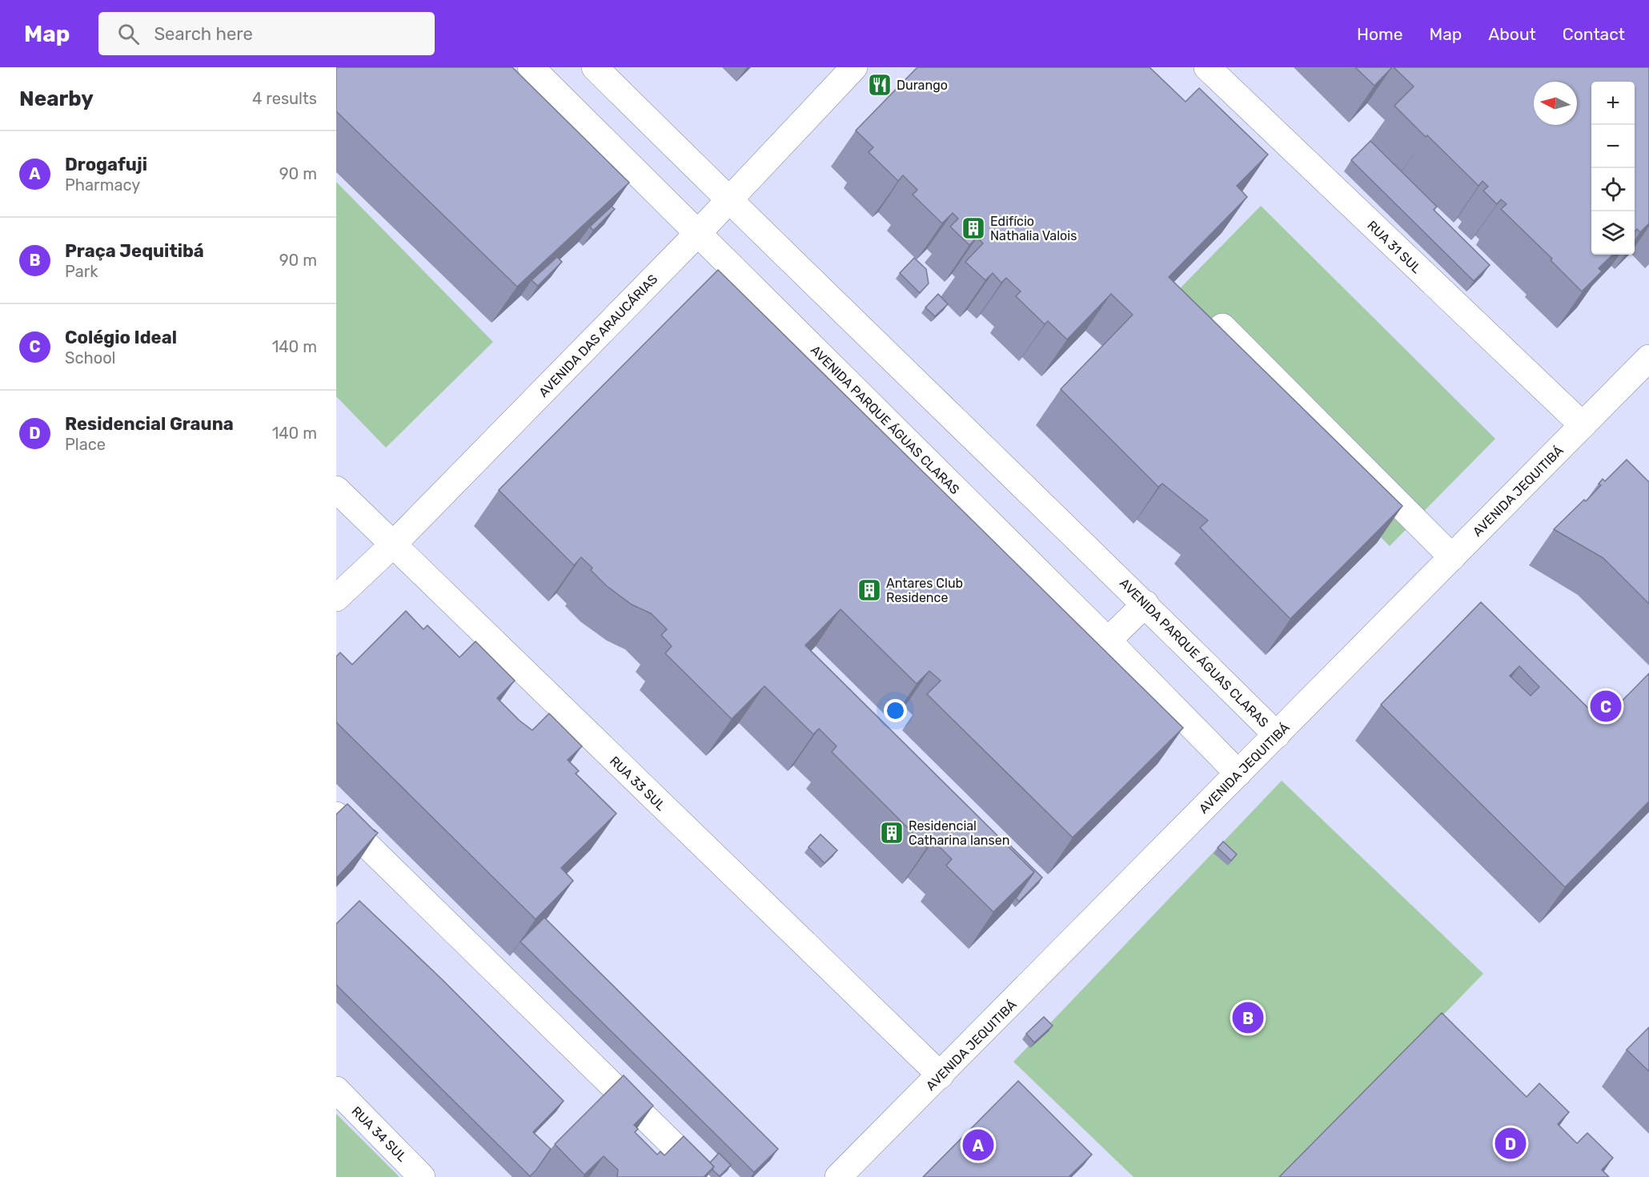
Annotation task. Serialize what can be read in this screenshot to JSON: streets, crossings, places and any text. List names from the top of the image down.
{
  "streets": {
    "street": [
      "RUA 31 SUL",
      "AVENIDA DAS ARAUCÁRIAS",
      "AVENIDA PARQUE ÁGUAS CLARAS",
      "AVENIDA JEQUITIBÁ",
      "RUA 33 SUL",
      "RUA 34 SUL"
    ]
  },
  "crossings": [
    ["RUA 31 SUL", "AVENIDA JEQUITIBÁ"],
    ["AVENIDA DAS ARAUCÁRIAS", "AVENIDA PARQUE ÁGUAS CLARAS"],
    ["AVENIDA DAS ARAUCÁRIAS", "RUA 33 SUL"],
    ["AVENIDA PARQUE ÁGUAS CLARAS", "AVENIDA JEQUITIBÁ"],
    ["AVENIDA JEQUITIBÁ", "RUA 33 SUL"]
  ],
  "places": {
    "restaurant": ["Durango"],
    "building": ["Edifício Nathalia Valois", "Antares Club Residence", "Residencial Catharina Iansen"]
  },
  "north": "left",
  "page": {
    "header": "Map",
    "search": "Search here",
    "nav": [
      "Home",
      "Map",
      "About",
      "Contact"
    ],
    "heading": ["Nearby", "4 results"],
    "map_buttons": ["+", "−"],
    "list": [
      {
        "mark": "A",
        "name": "Drogafuji",
        "note": "Pharmacy",
        "value": "90 m"
      },
      {
        "mark": "B",
        "name": "Praça Jequitibá",
        "note": "Park",
        "value": "90 m"
      },
      {
        "mark": "C",
        "name": "Colégio Ideal",
        "note": "School",
        "value": "140 m"
      },
      {
        "mark": "D",
        "name": "Residencial Grauna",
        "note": "Place",
        "value": "140 m"
      }
    ],
    "pins": [
      "C",
      "B",
      "D",
      "A"
    ]
  }
}
